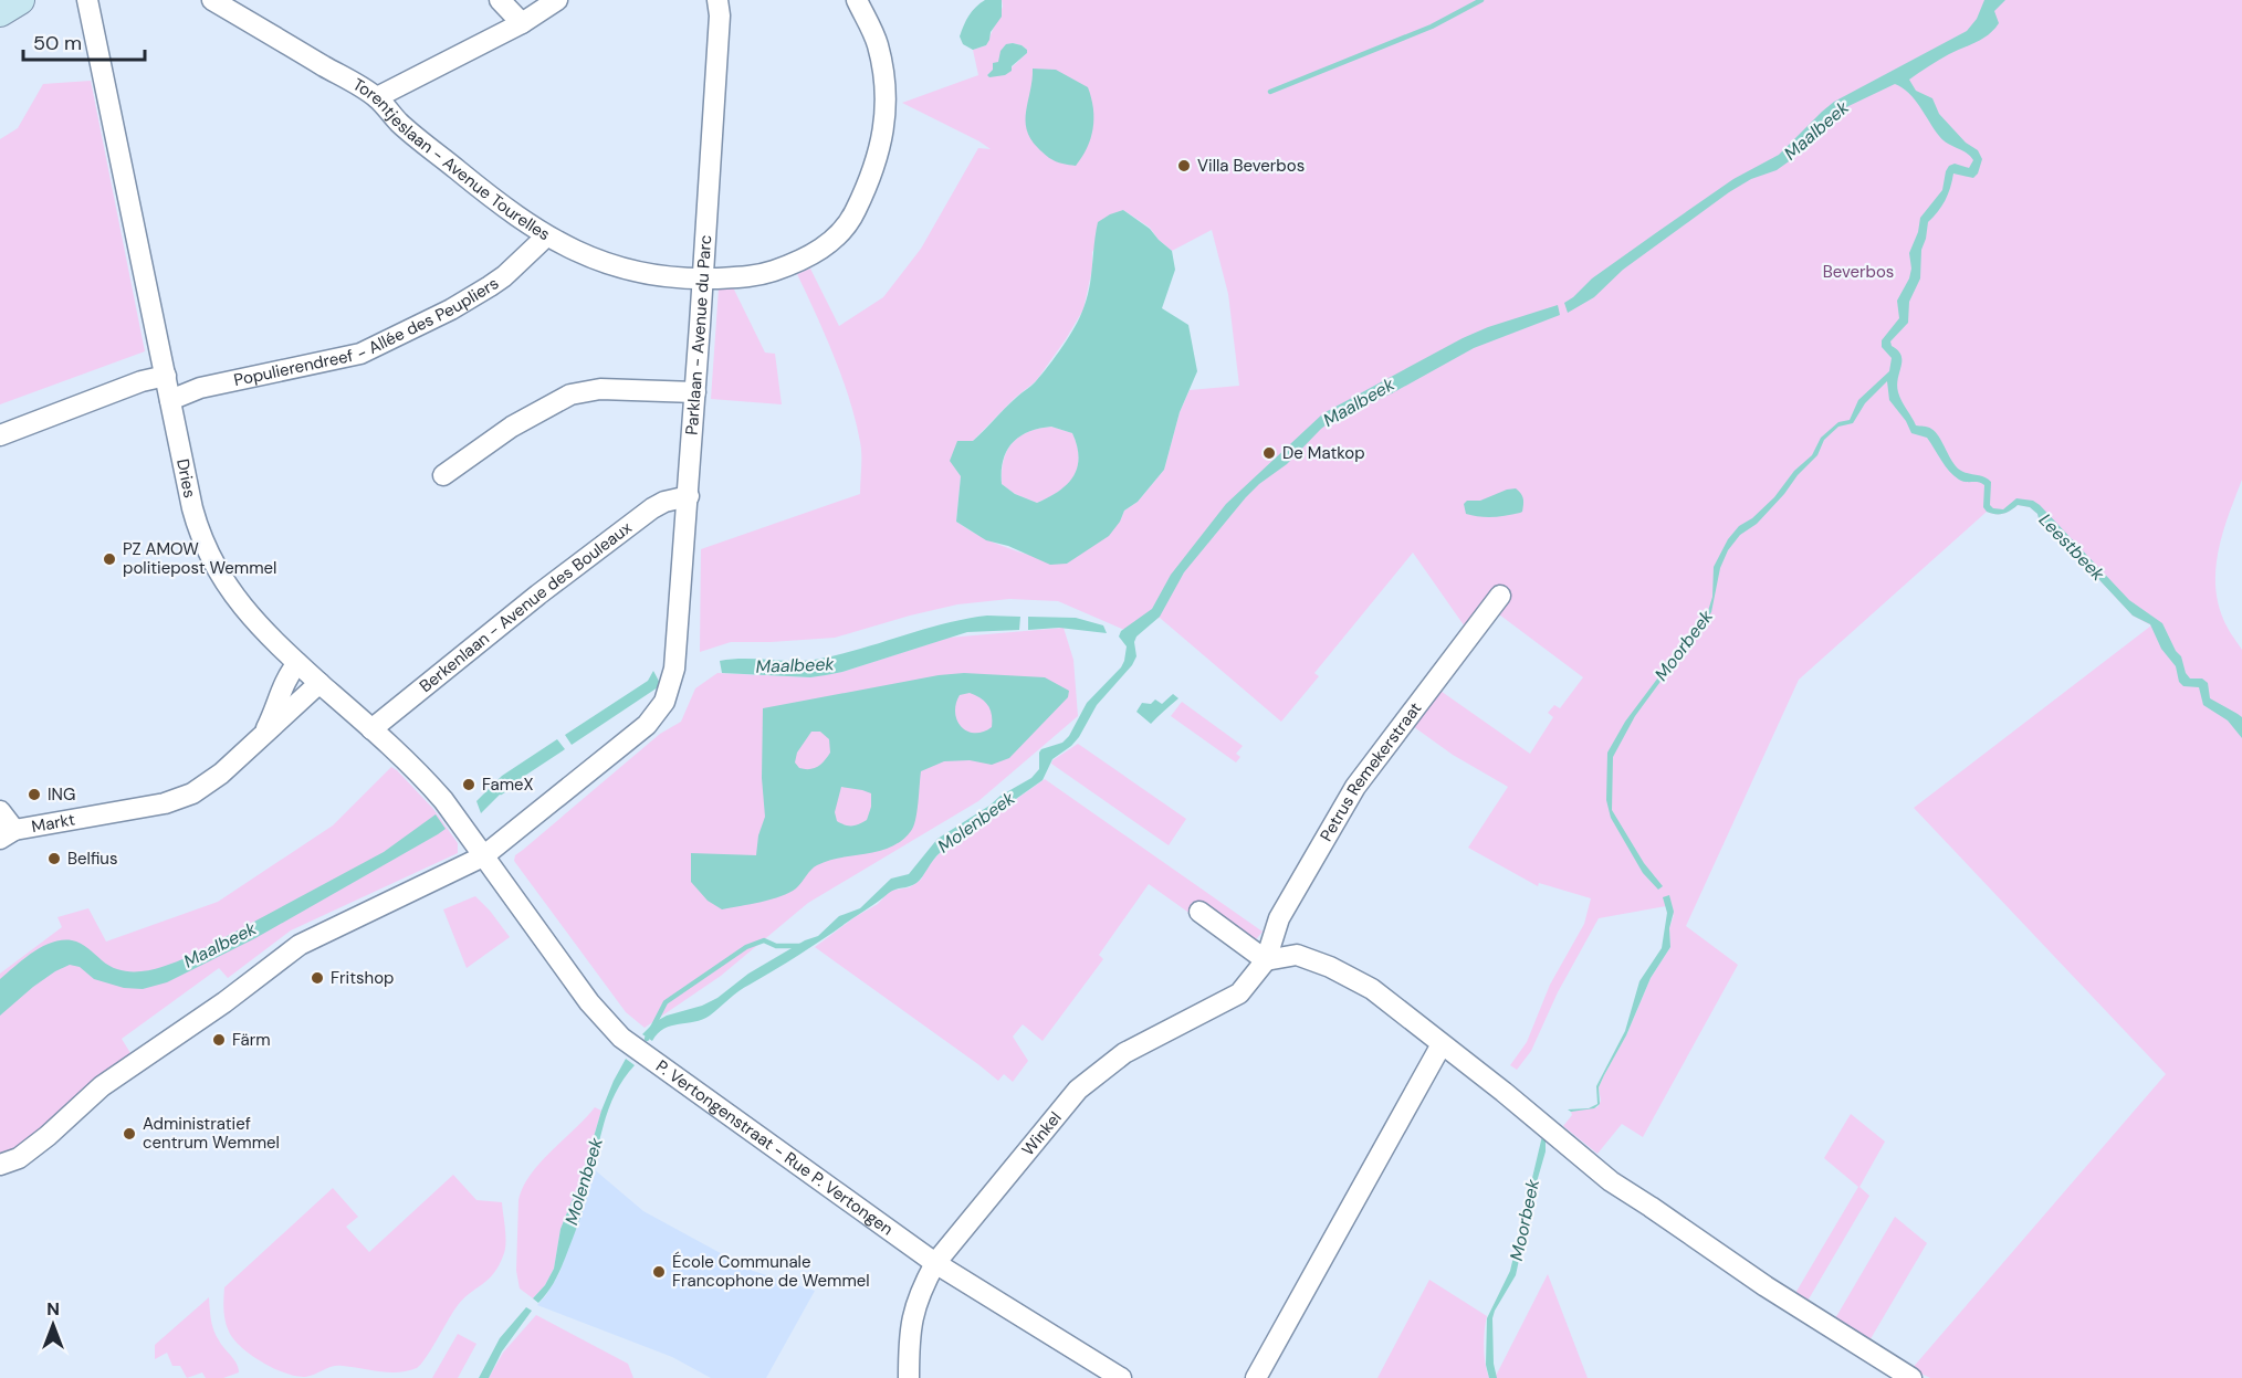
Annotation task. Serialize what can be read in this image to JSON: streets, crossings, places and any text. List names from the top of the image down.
{
  "streets": {
    "street": [
      "Torentjeslaan - Avenue Tourelles",
      "Populierendreef - Allée des Peupliers",
      "Parklaan - Avenue du Parc",
      "Dries",
      "Berkenlaan - Avenue des Bouleaux",
      "Petrus Remekerstraat",
      "Markt",
      "Winkel",
      "P. Vertongenstraat - Rue P. Vertongen"
    ]
  },
  "crossings": [
    ["Torentjeslaan - Avenue Tourelles", "Populierendreef - Allée des Peupliers"],
    ["Torentjeslaan - Avenue Tourelles", "Parklaan - Avenue du Parc"],
    ["Populierendreef - Allée des Peupliers", "Dries"],
    ["Parklaan - Avenue du Parc", "Dries"],
    ["Parklaan - Avenue du Parc", "Berkenlaan - Avenue des Bouleaux"],
    ["Parklaan - Avenue du Parc", "P. Vertongenstraat - Rue P. Vertongen"],
    ["Dries", "Berkenlaan - Avenue des Bouleaux"],
    ["Dries", "P. Vertongenstraat - Rue P. Vertongen"],
    ["Petrus Remekerstraat", "Winkel"],
    ["Winkel", "P. Vertongenstraat - Rue P. Vertongen"]
  ],
  "water": [
    "Maalbeek",
    "Leestbeek",
    "Moorbeek",
    "Molenbeek"
  ],
  "parks": ["Beverbos"],
  "places": [
    "Villa Beverbos",
    "De Matkop",
    "PZ AMOW politiepost Wemmel",
    "FameX",
    "ING",
    "Belfius",
    "Fritshop",
    "Färm",
    "Administratief centrum Wemmel",
    "École Communale Francophone de Wemmel"
  ],
  "scale_bar": "50 m",
  "north": "top"
}
